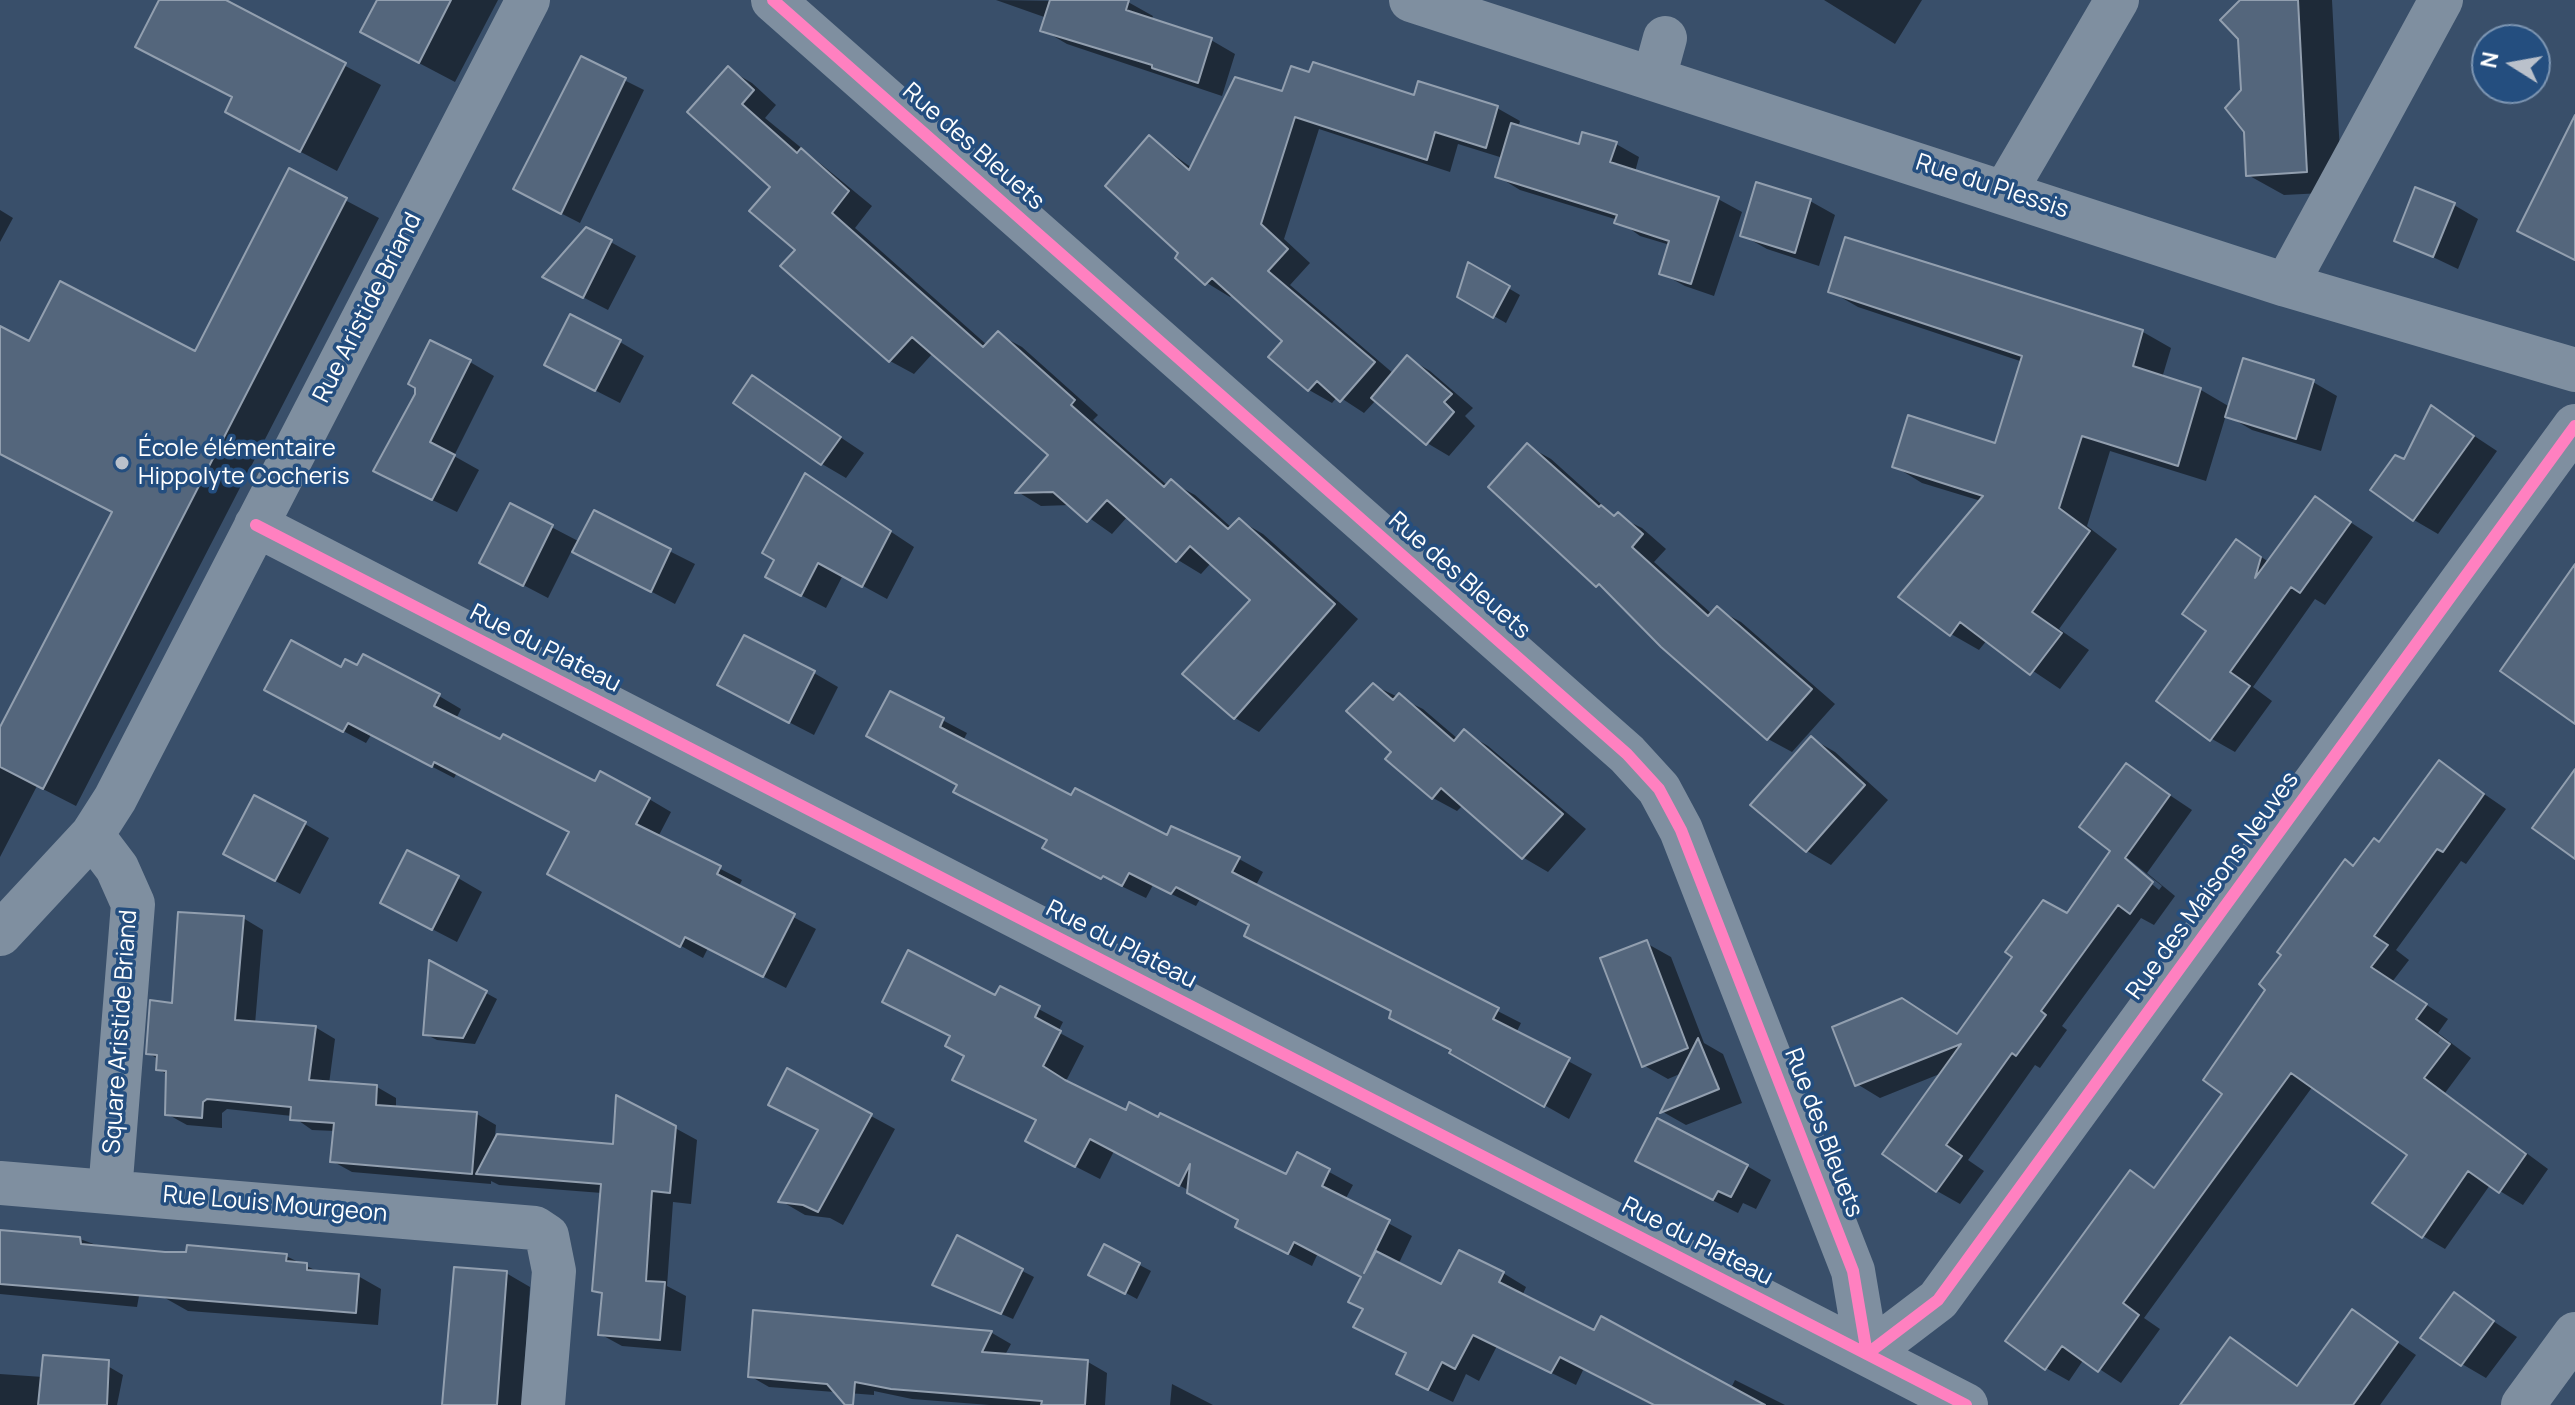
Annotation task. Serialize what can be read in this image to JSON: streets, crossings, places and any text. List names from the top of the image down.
{
  "streets": {
    "street": [
      "Rue des Bleuets",
      "Rue du Plessis",
      "Rue Aristide Briand",
      "Rue du Plateau",
      "Rue des Maisons Neuves",
      "Square Aristide Briand",
      "Rue Louis Mourgeon"
    ]
  },
  "crossings": [
    ["Rue des Bleuets", "Rue du Plateau"],
    ["Rue des Bleuets", "Rue des Maisons Neuves"],
    ["Rue Aristide Briand", "Rue du Plateau"],
    ["Rue Aristide Briand", "Square Aristide Briand"],
    ["Rue du Plateau", "Rue des Maisons Neuves"],
    ["Square Aristide Briand", "Rue Louis Mourgeon"]
  ],
  "places": ["École élémentaire Hippolyte Cocheris"],
  "north": "left"
}
